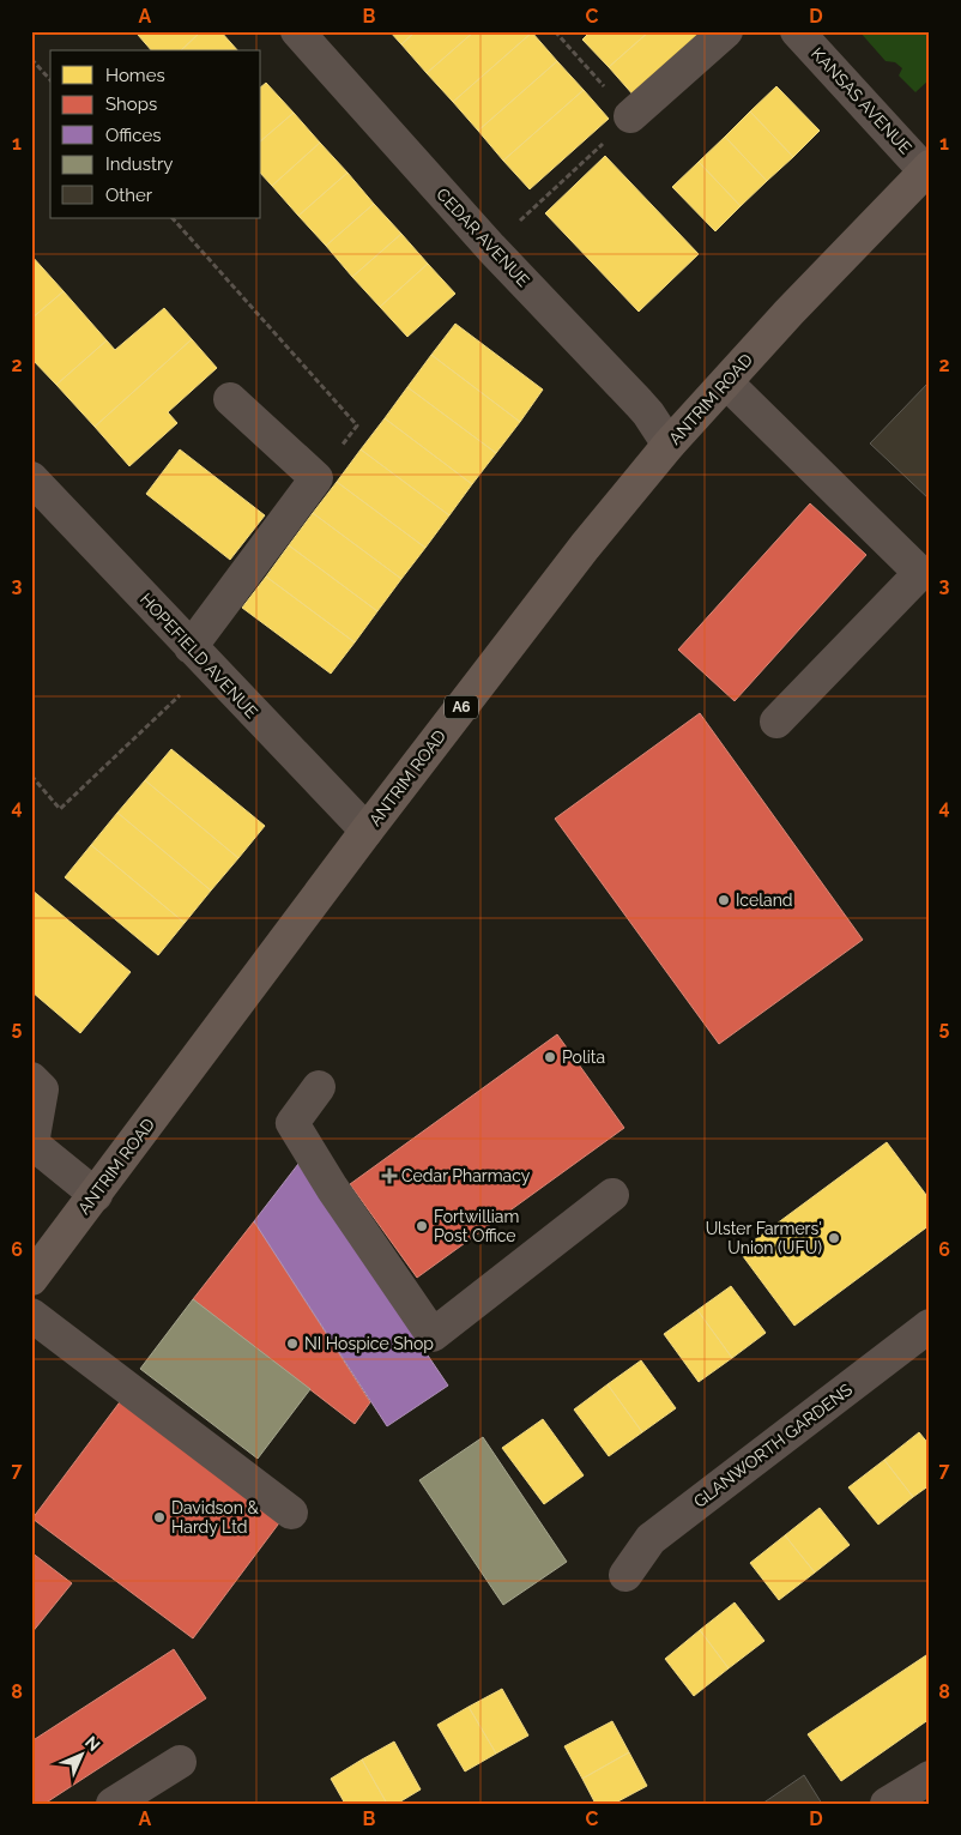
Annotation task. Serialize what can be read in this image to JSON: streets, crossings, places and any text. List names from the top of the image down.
{
  "streets": {
    "main road": ["ANTRIM ROAD", "A6"],
    "street": [
      "KANSAS AVENUE",
      "CEDAR AVENUE",
      "HOPEFIELD AVENUE",
      "GLANWORTH GARDENS"
    ]
  },
  "crossings": [
    ["KANSAS AVENUE", "ANTRIM ROAD"],
    ["CEDAR AVENUE", "ANTRIM ROAD"],
    ["ANTRIM ROAD", "HOPEFIELD AVENUE"]
  ],
  "places": {
    "other": [
      "Iceland",
      "Polita",
      "Fortwilliam Post Office",
      "Ulster Farmers' Union (UFU)",
      "NI Hospice Shop",
      "Davidson & Hardy Ltd"
    ],
    "health": ["Cedar Pharmacy"]
  },
  "legend": [
    "Homes",
    "Shops",
    "Offices",
    "Industry",
    "Other"
  ],
  "north": "top right",
  "grid": {
    "columns": [
      "A",
      "B",
      "C",
      "D"
    ],
    "rows": [
      "1",
      "2",
      "3",
      "4",
      "5",
      "6",
      "7",
      "8"
    ]
  }
}
